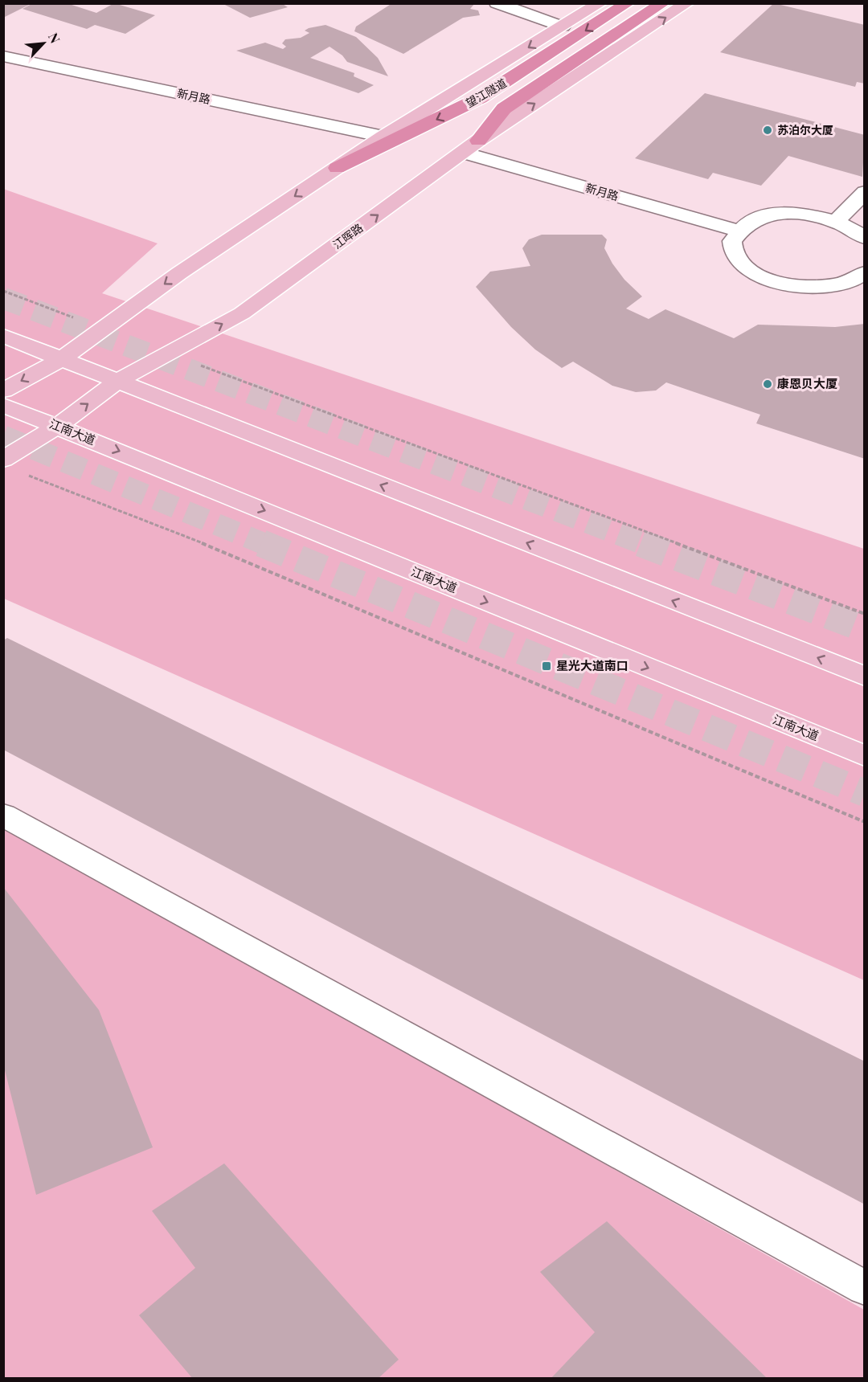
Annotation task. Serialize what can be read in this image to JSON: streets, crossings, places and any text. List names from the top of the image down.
{
  "streets": {
    "highway": ["望江隧道"],
    "main road": ["江晖路", "江南大道"],
    "street": ["新月路"]
  },
  "crossings": [
    ["望江隧道", "新月路"],
    ["望江隧道", "江晖路"],
    ["新月路", "江晖路"],
    ["江晖路", "江南大道"]
  ],
  "places": {
    "other": ["苏泊尔大厦", "康恩贝大厦"],
    "transit": ["星光大道南口"]
  },
  "north": "top right"
}
